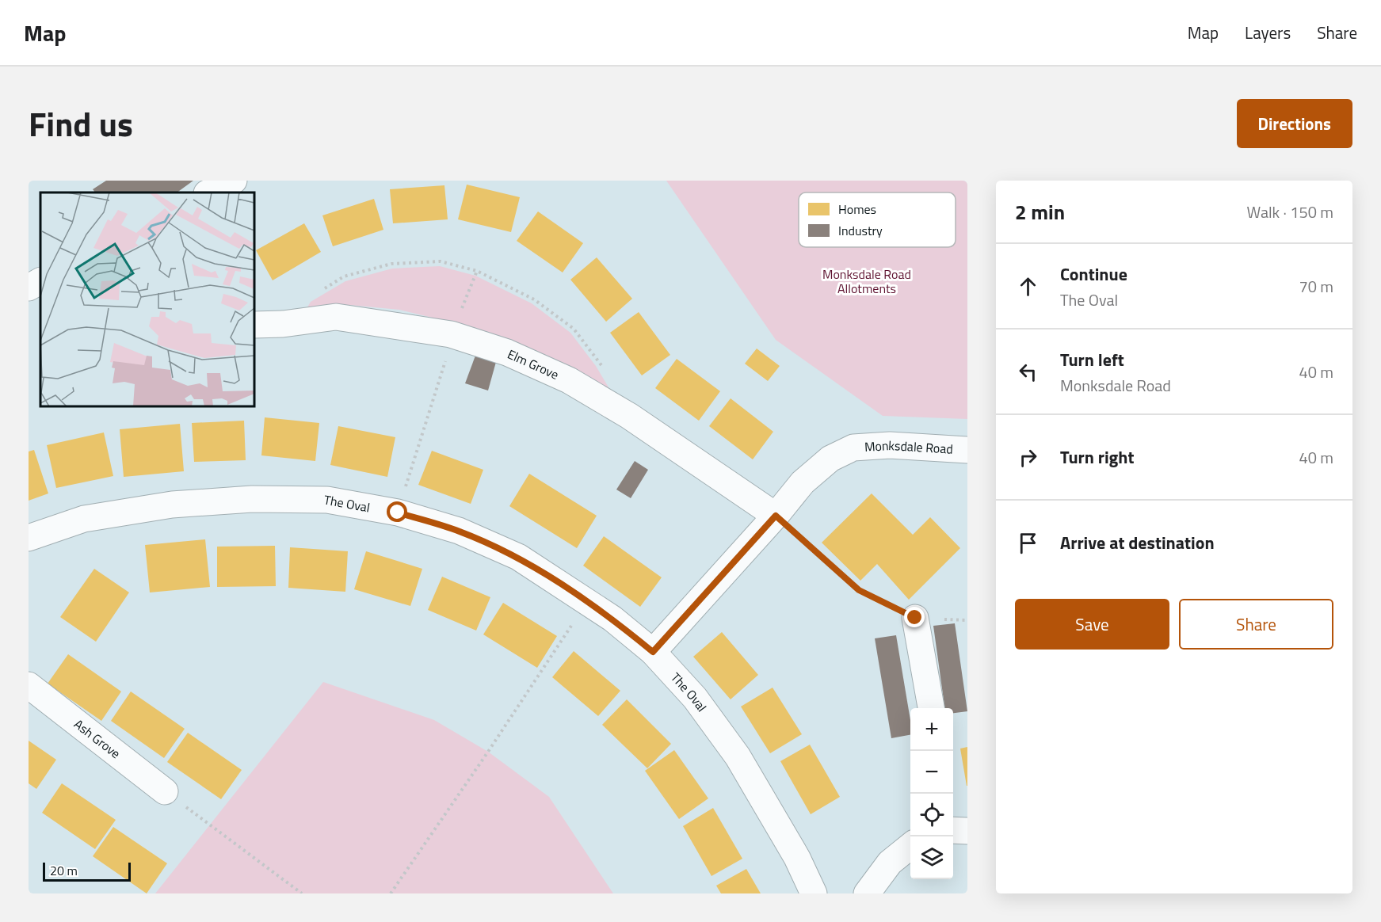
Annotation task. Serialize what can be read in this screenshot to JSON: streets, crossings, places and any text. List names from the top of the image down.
{
  "streets": {
    "street": [
      "Elm Grove",
      "Monksdale Road",
      "The Oval",
      "Ash Grove"
    ]
  },
  "crossings": [
    ["Elm Grove", "Monksdale Road"],
    ["Monksdale Road", "The Oval"]
  ],
  "parks": ["Monksdale Road Allotments"],
  "legend": ["Homes", "Industry"],
  "scale_bar": "20 m",
  "page": {
    "header": "Map",
    "nav": ["Map", "Layers", "Share"],
    "title": "Find us",
    "buttons": [
      "Directions",
      ["Save", "Share"]
    ],
    "heading": ["2 min", "Walk · 150 m"],
    "list": [
      ["Continue", "The Oval", "70 m"],
      ["Turn left", "Monksdale Road", "40 m"],
      ["Turn right", "40 m"],
      "Arrive at destination"
    ],
    "map_buttons": ["+", "−"],
    "scale": "20 m"
  }
}
